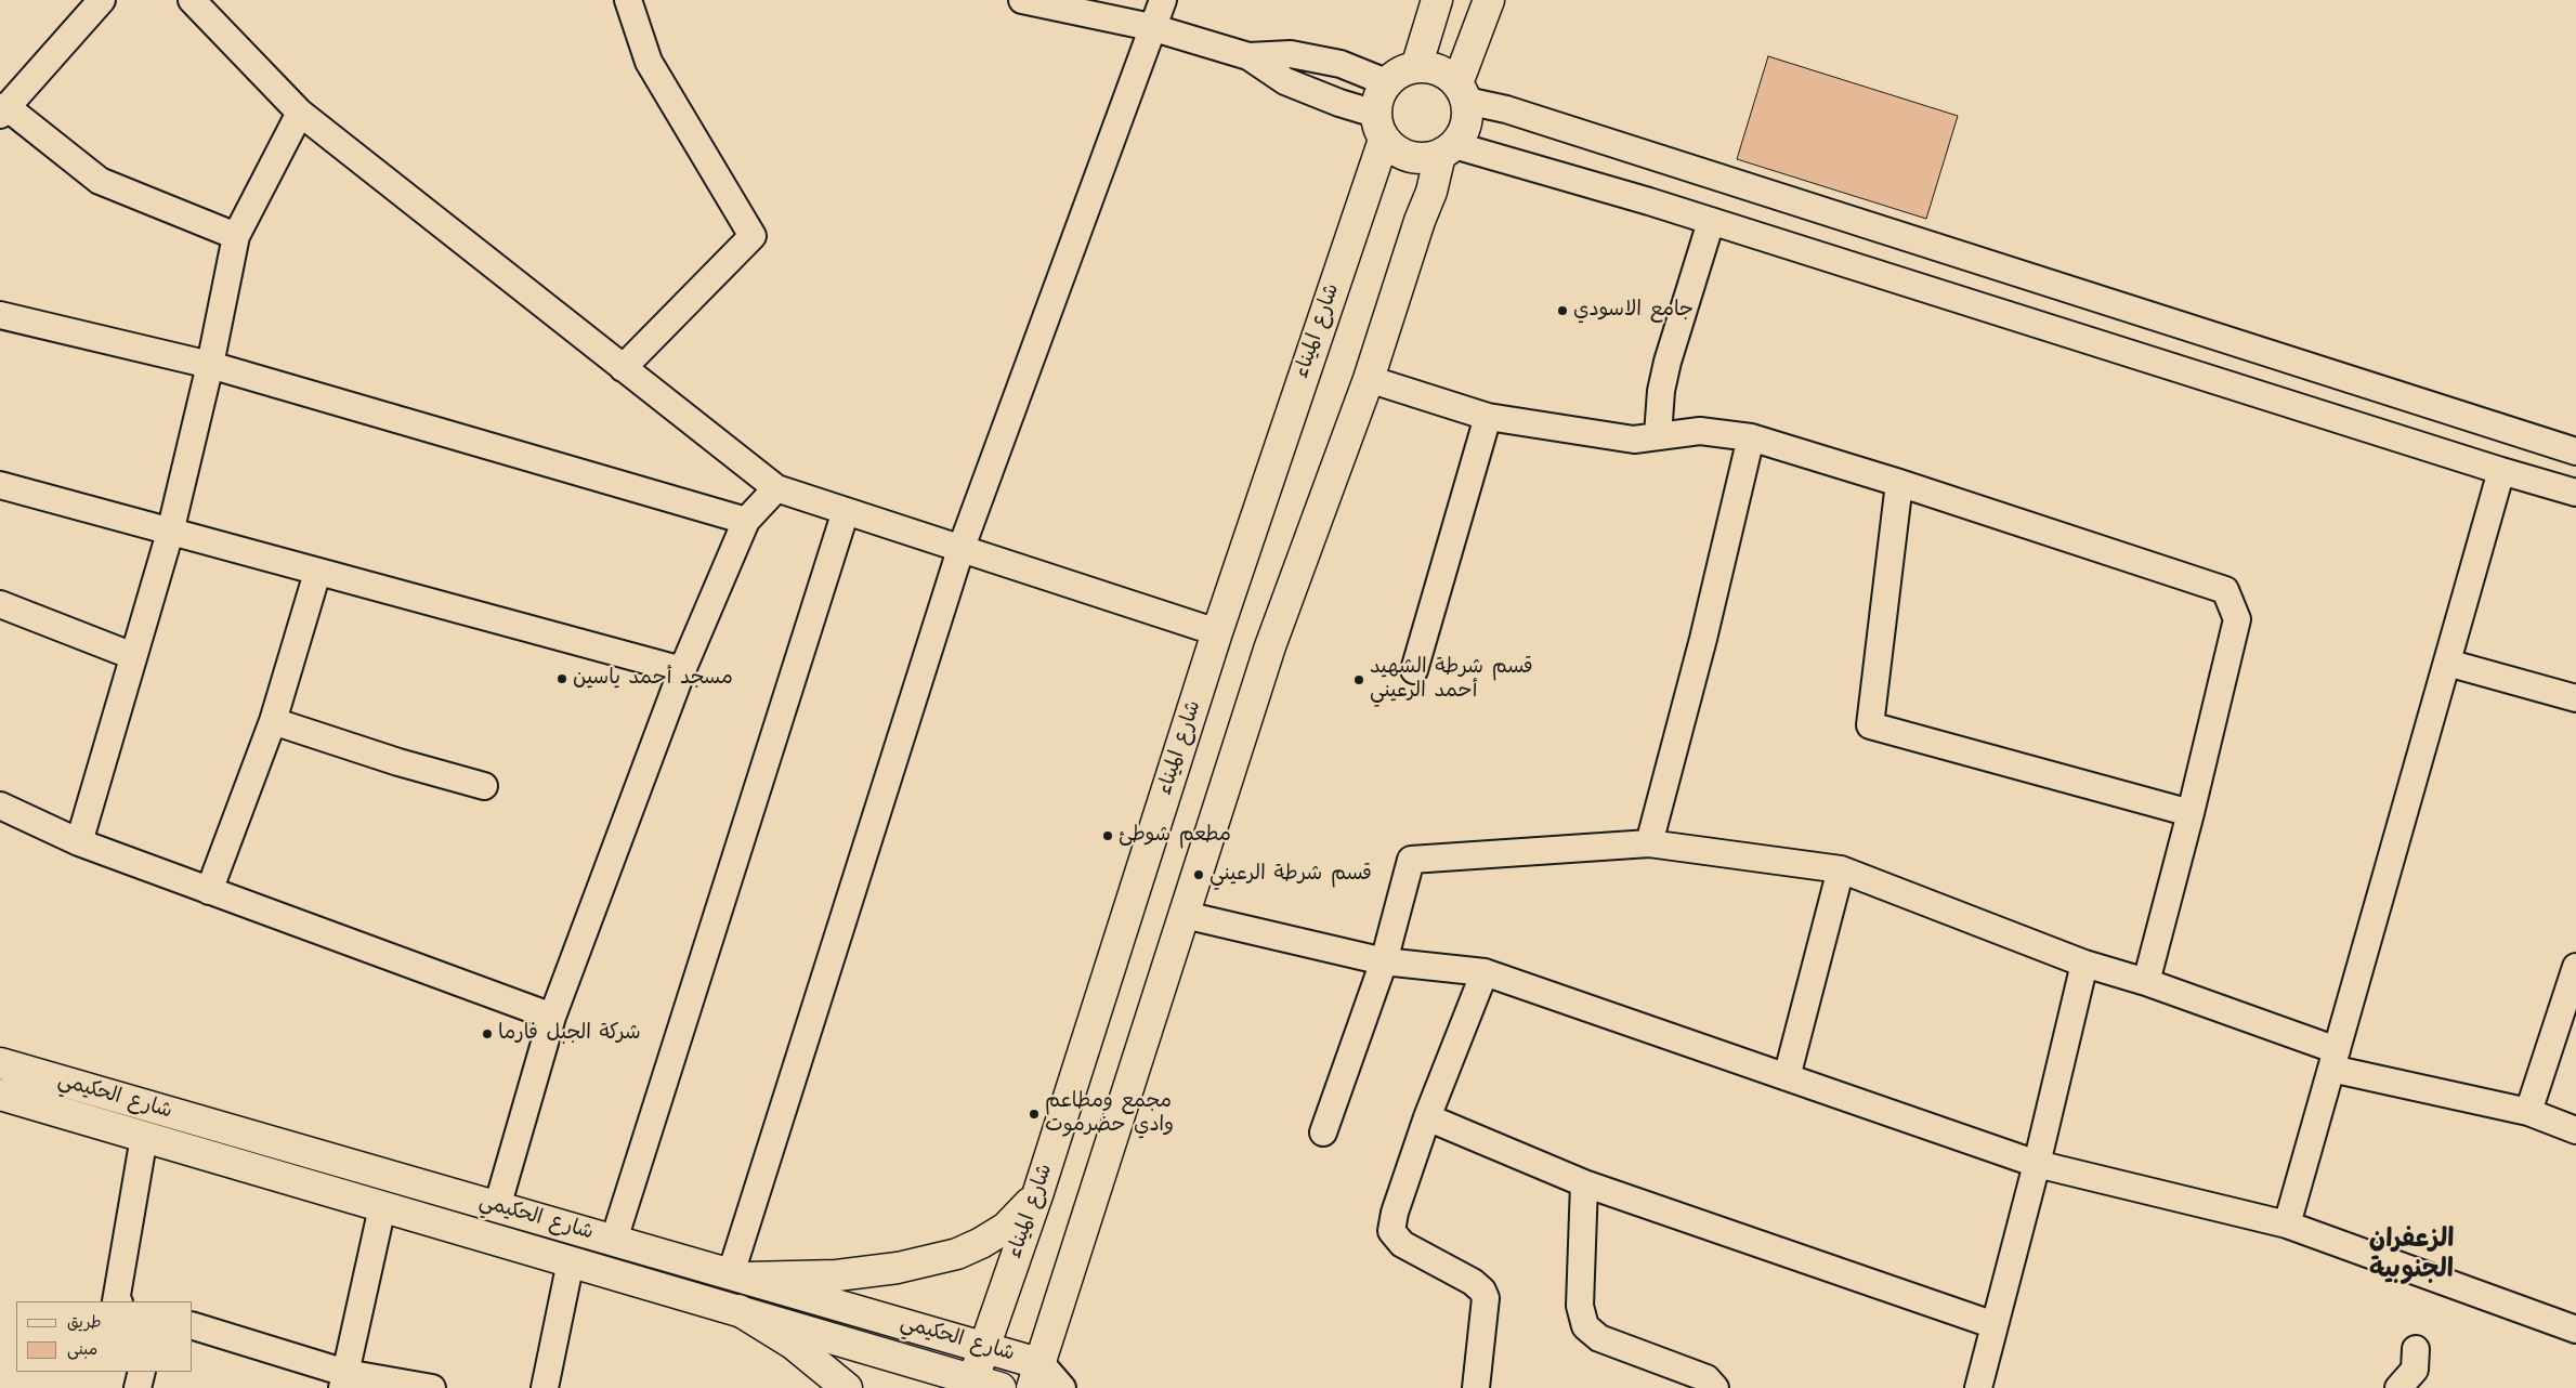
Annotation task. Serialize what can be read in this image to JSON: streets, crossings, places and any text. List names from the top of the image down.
{
  "streets": {
    "main road": ["شارع الميناء", "شارع الحكيمي"]
  },
  "crossings": [
    ["شارع الميناء", "شارع الحكيمي"]
  ],
  "districts": ["الزعفران الجنوبية"],
  "places": [
    "جامع الاسودي",
    "مسجد أحمد ياسين",
    "قسم شرطة الشهيد أحمد الرعيني",
    "مطعم شوطئ",
    "قسم شرطة الرعيني",
    "شركة الجبل فارما",
    "مجمع ومطاعم وادي حضرموت"
  ],
  "legend": ["طريق", "مبنى"]
}
